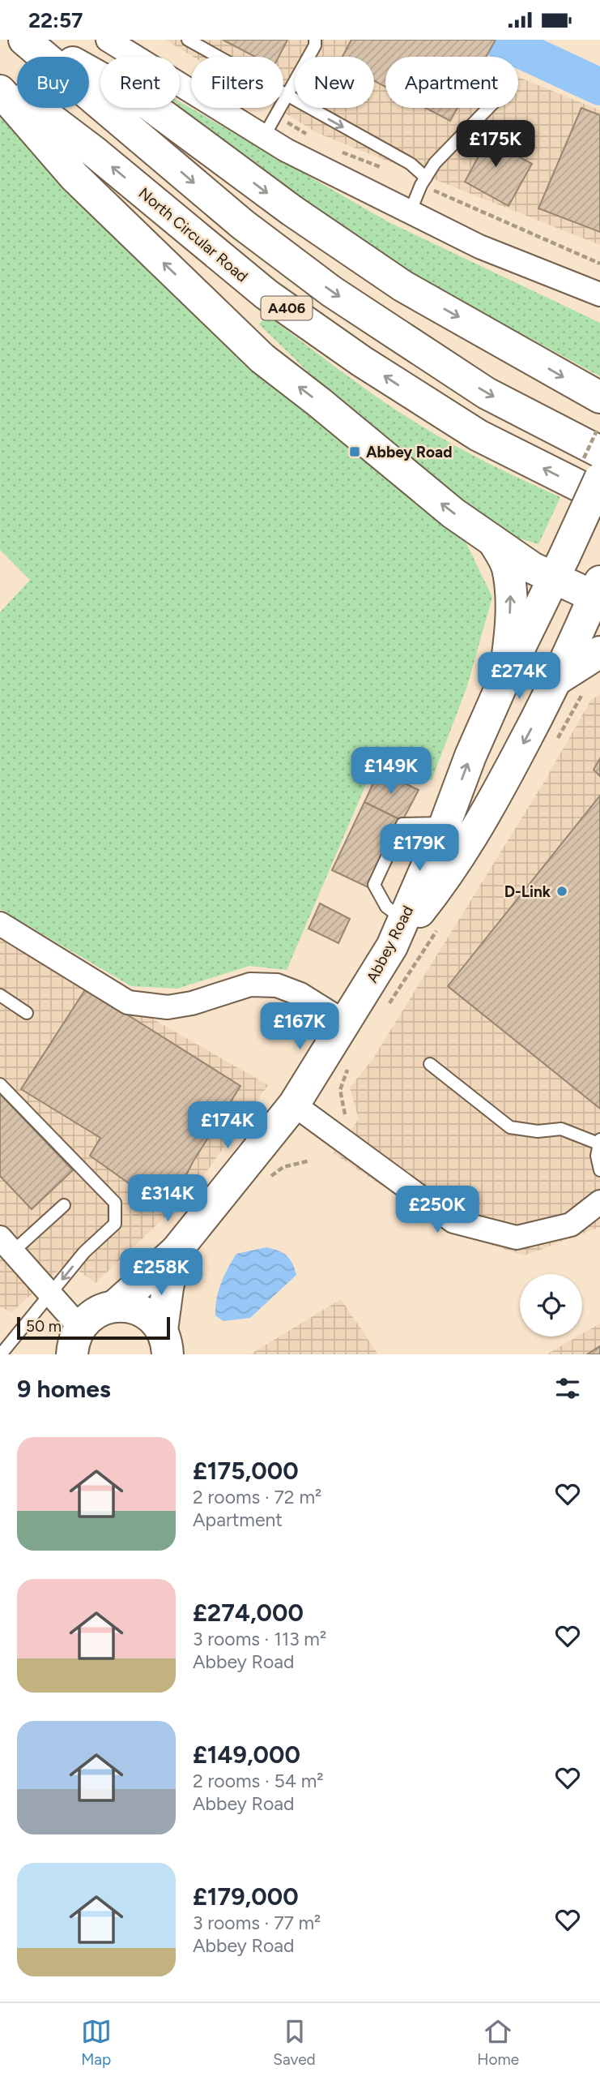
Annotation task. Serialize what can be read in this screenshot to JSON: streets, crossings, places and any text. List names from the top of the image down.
{
  "streets": {
    "main road": ["North Circular Road", "A406", "Abbey Road"]
  },
  "places": {
    "transit": ["Abbey Road"],
    "other": ["D-Link"]
  },
  "scale_bar": "50 m",
  "page": {
    "status": "22:57",
    "chip": [
      "Buy",
      "Rent",
      "Filters",
      "New",
      "Apartment"
    ],
    "price": [
      "£175K",
      "£274K",
      "£149K",
      "£179K",
      "£167K",
      "£174K",
      "£314K",
      "£250K",
      "£258K"
    ],
    "scale": "50 m",
    "heading": "9 homes",
    "list": [
      {
        "name": "£175,000",
        "note": "2 rooms · 72 m² · Apartment"
      },
      {
        "name": "£274,000",
        "note": "3 rooms · 113 m² · Abbey Road"
      },
      {
        "name": "£149,000",
        "note": "2 rooms · 54 m² · Abbey Road"
      },
      {
        "name": "£179,000",
        "note": "3 rooms · 77 m² · Abbey Road"
      }
    ],
    "tabs": ["Map", "Saved", "Home"]
  }
}
